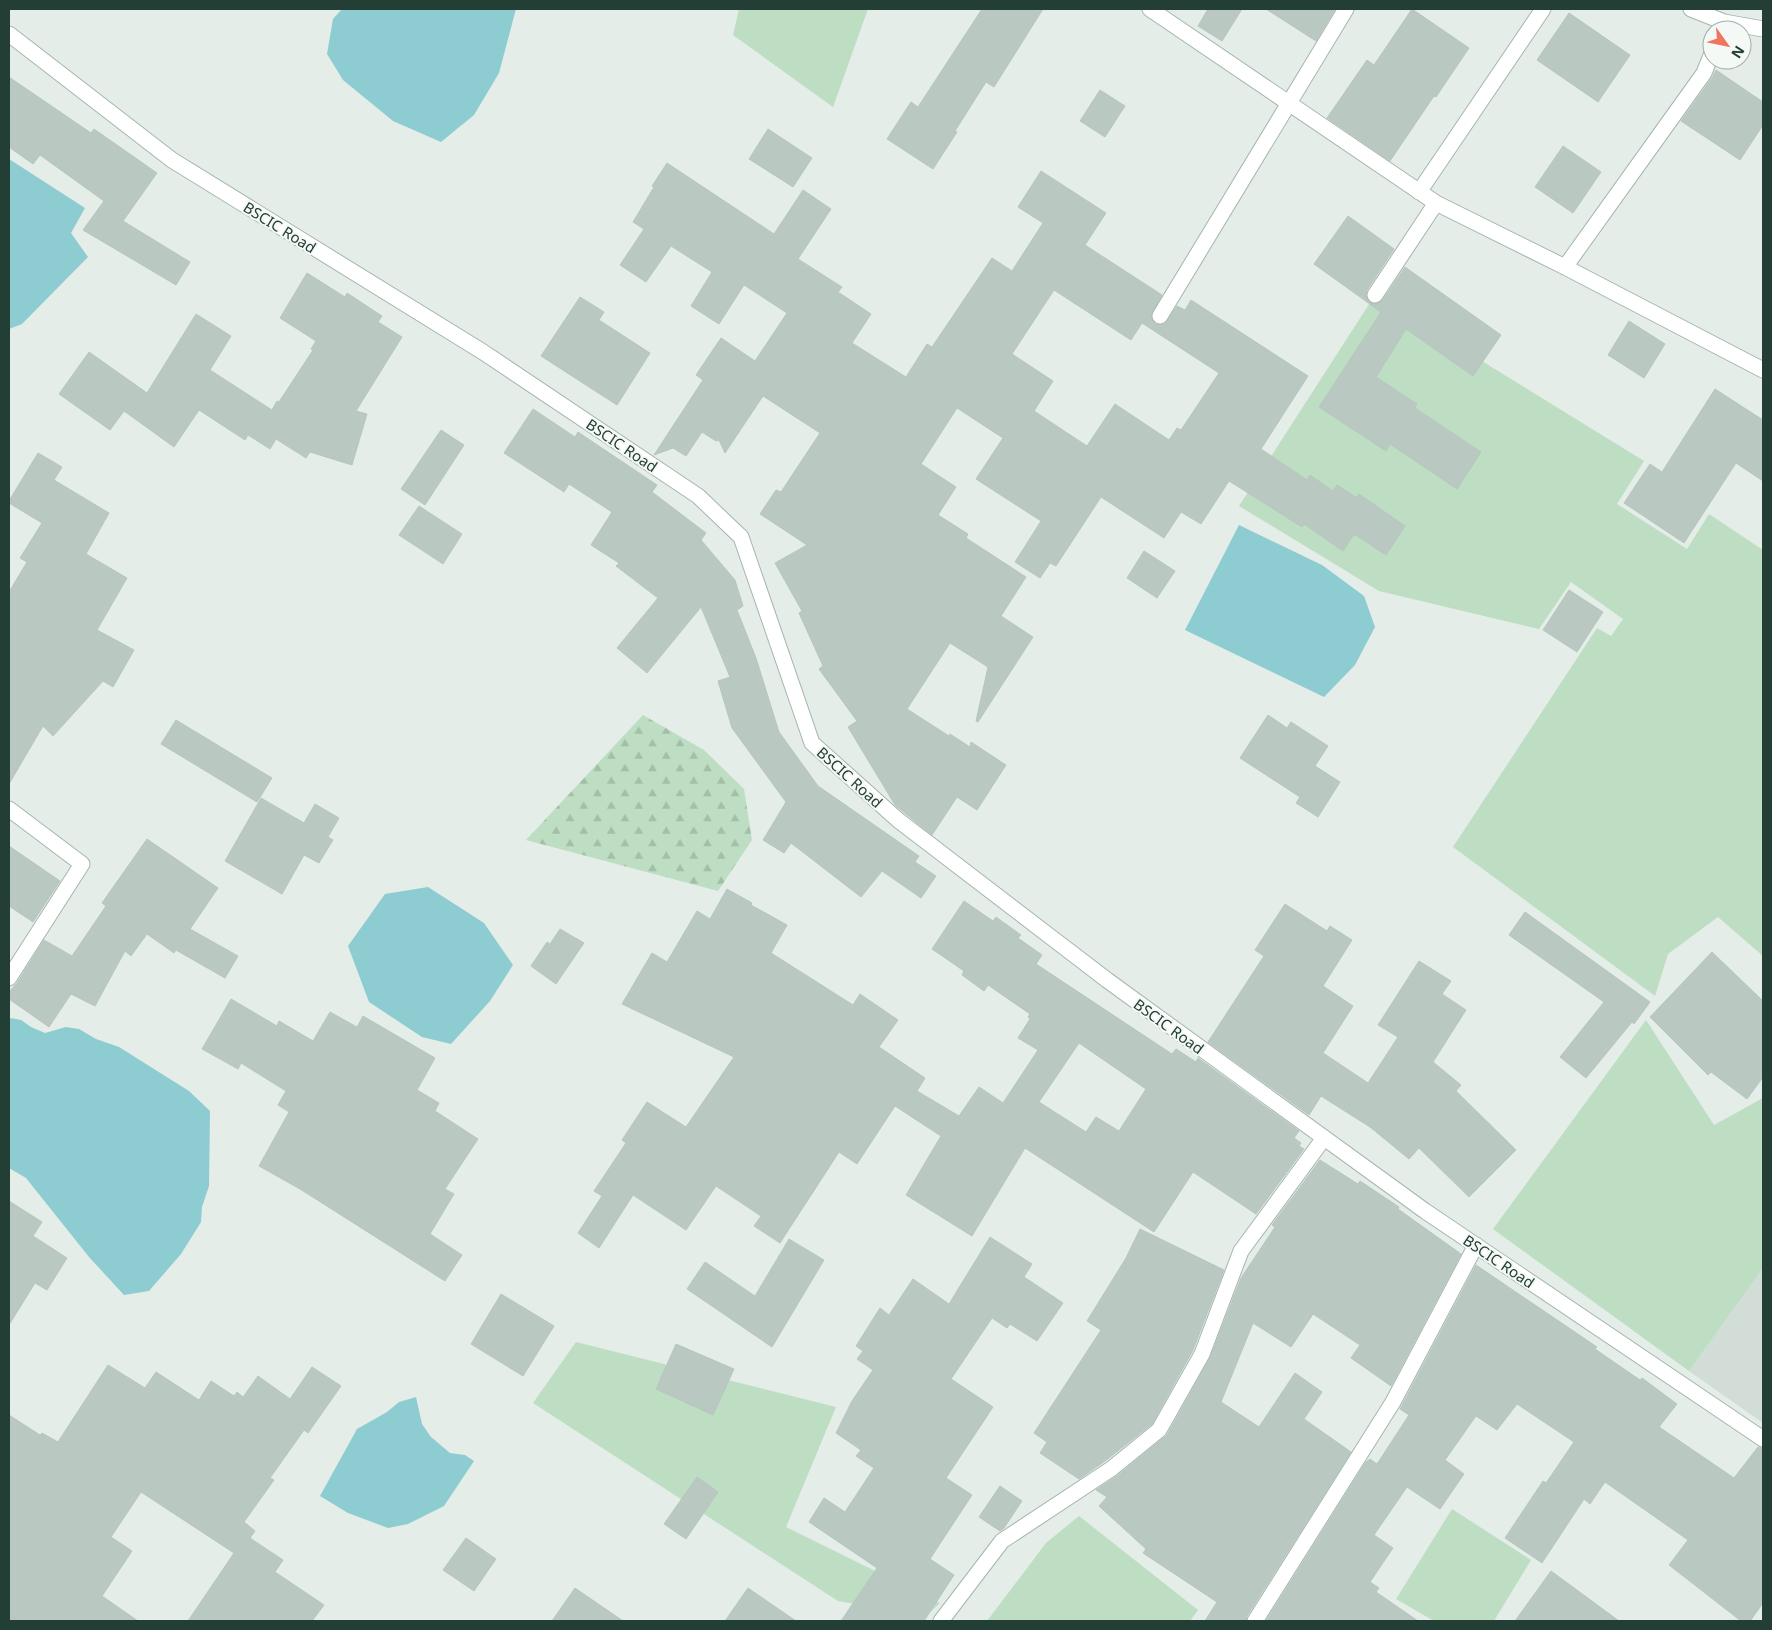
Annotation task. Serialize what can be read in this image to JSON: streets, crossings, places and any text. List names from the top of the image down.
{
  "streets": {
    "street": ["BSCIC Road"]
  },
  "north": "bottom right"
}
